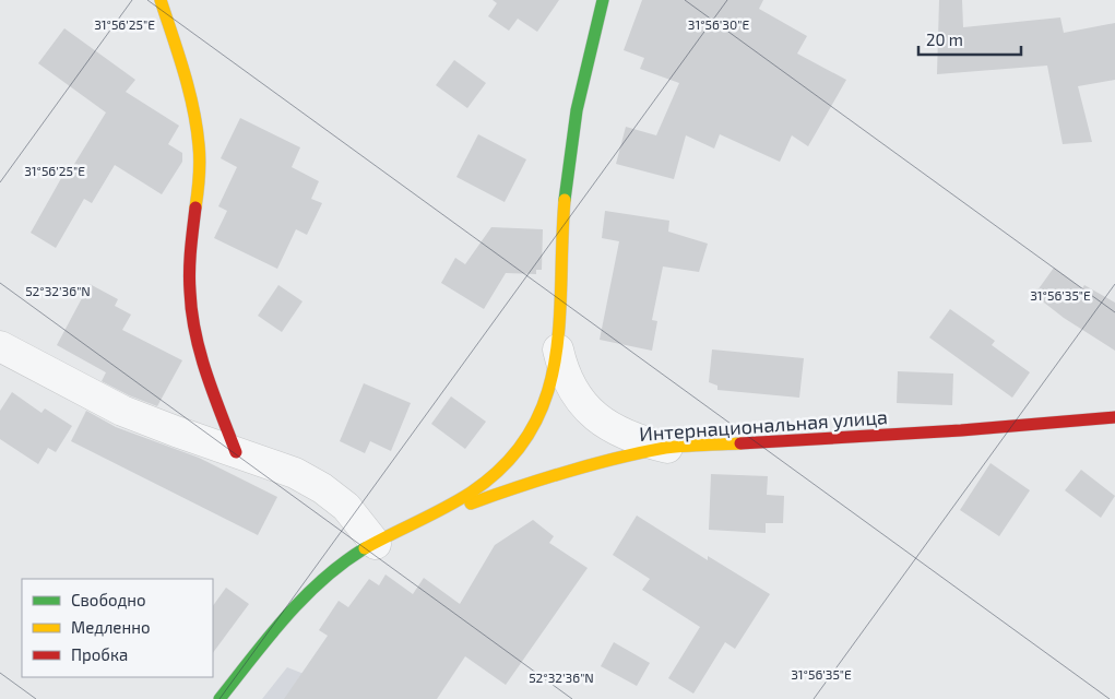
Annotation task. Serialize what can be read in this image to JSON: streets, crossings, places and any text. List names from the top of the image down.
{
  "streets": {
    "street": ["Интернациональная улица"]
  },
  "legend": ["Свободно", "Медленно", "Пробка"],
  "scale_bar": "20 m",
  "coordinates": [
    "31°56'25\"E",
    "31°56'30\"E",
    "52°32'36\"N",
    "31°56'35\"E"
  ]
}
